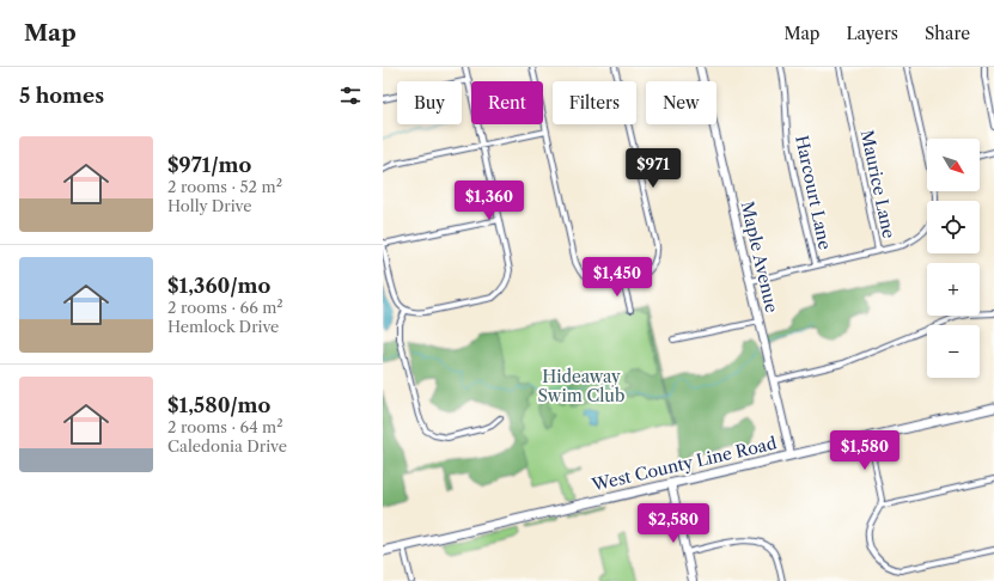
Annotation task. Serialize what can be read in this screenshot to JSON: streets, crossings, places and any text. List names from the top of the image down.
{
  "streets": {
    "main road": ["West County Line Road"],
    "street": ["Maurice Lane", "Harcourt Lane", "Maple Avenue"]
  },
  "crossings": [
    ["Maple Avenue", "West County Line Road"]
  ],
  "parks": ["Hideaway Swim Club"],
  "north": "bottom right",
  "page": {
    "header": "Map",
    "nav": ["Map", "Layers", "Share"],
    "heading": "5 homes",
    "chip": [
      "Buy",
      "Rent",
      "Filters",
      "New"
    ],
    "list": [
      {
        "name": "$971/mo",
        "note": "2 rooms · 52 m² · Holly Drive"
      },
      {
        "name": "$1,360/mo",
        "note": "2 rooms · 66 m² · Hemlock Drive"
      },
      {
        "name": "$1,580/mo",
        "note": "2 rooms · 64 m² · Caledonia Drive"
      }
    ],
    "map_buttons": ["+", "−"],
    "price": [
      "$971",
      "$1,360",
      "$1,450",
      "$1,580",
      "$2,580"
    ]
  }
}
